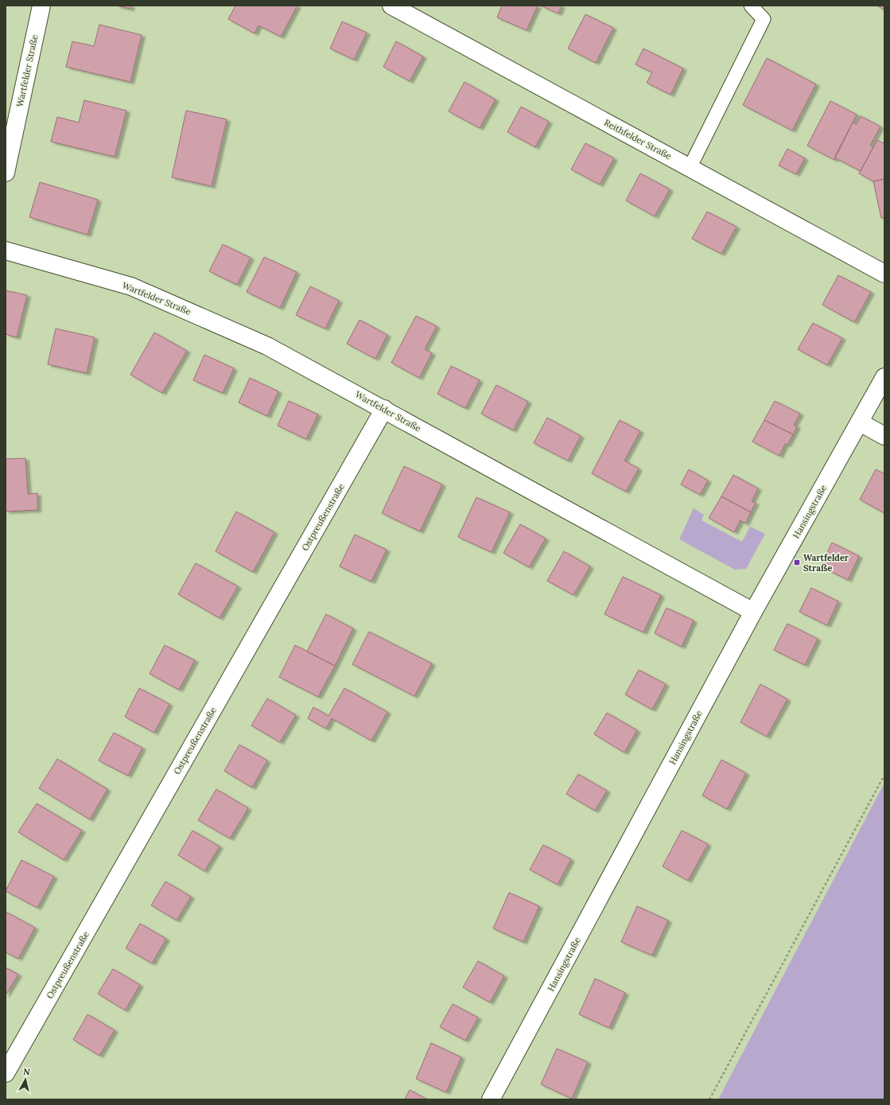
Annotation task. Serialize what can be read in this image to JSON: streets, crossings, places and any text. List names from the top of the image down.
{
  "streets": {
    "street": [
      "Wartfelder Straße",
      "Reithfelder Straße",
      "Hansingstraße",
      "Ostpreußenstraße"
    ]
  },
  "crossings": [
    ["Wartfelder Straße", "Hansingstraße"],
    ["Wartfelder Straße", "Ostpreußenstraße"]
  ],
  "places": {
    "transit": ["Wartfelder Straße"]
  },
  "north": "top"
}
